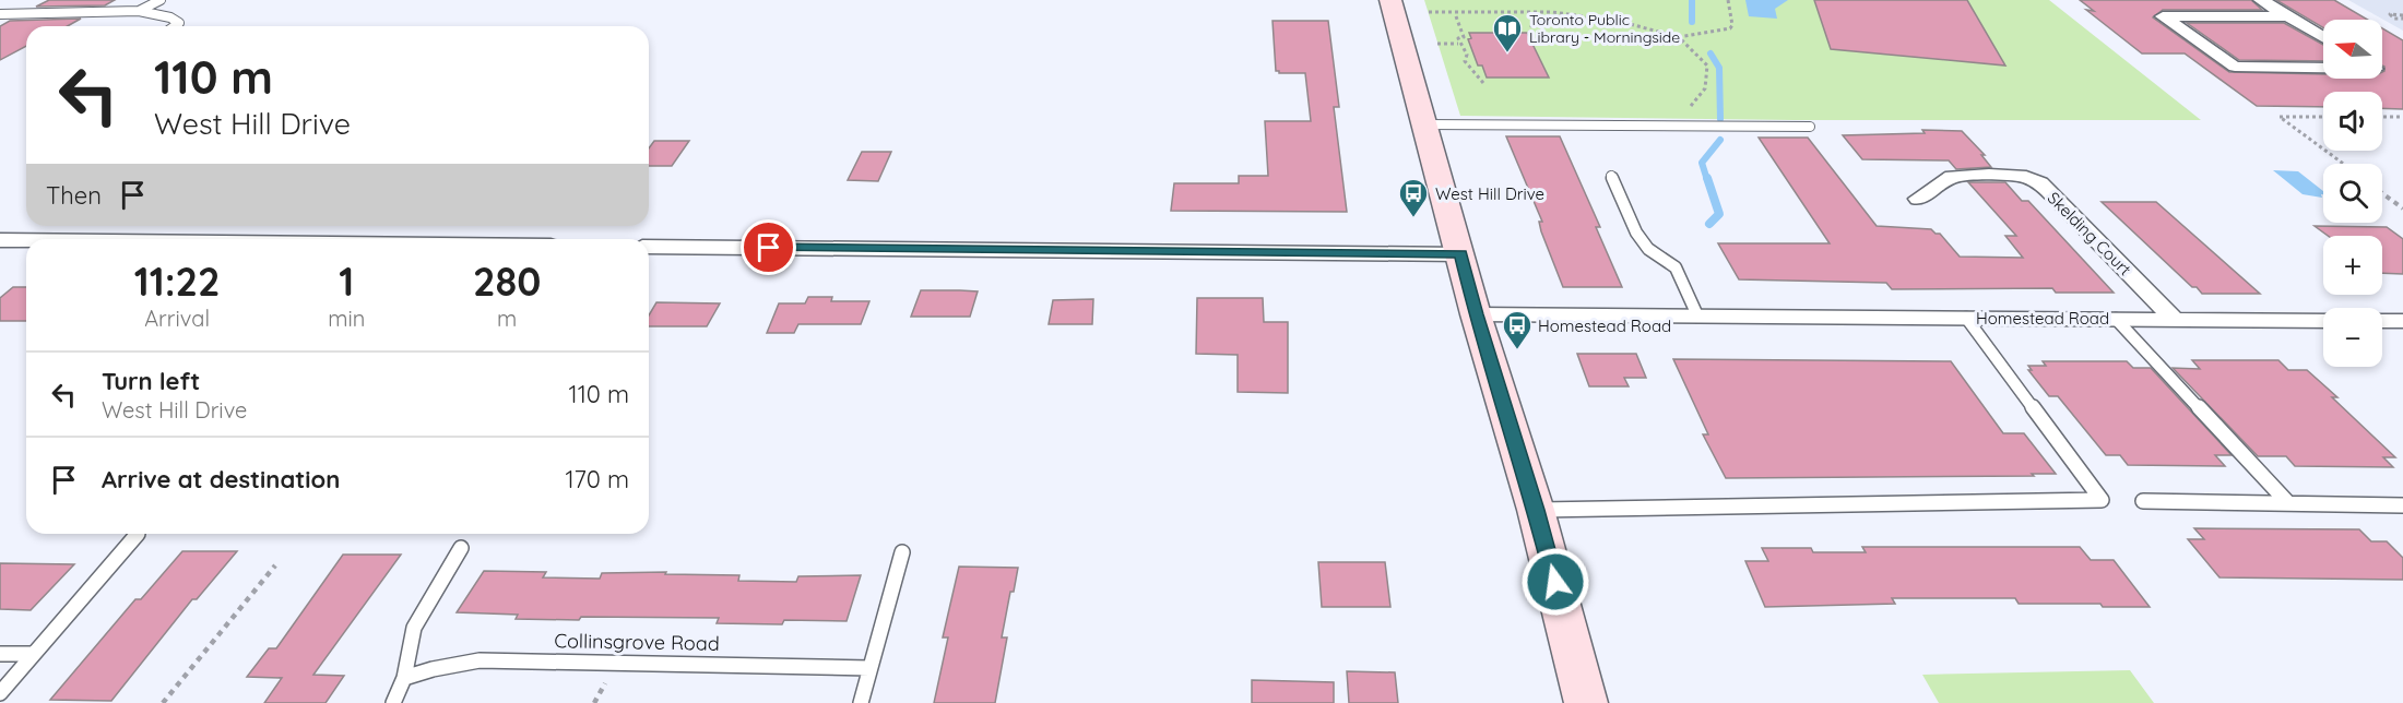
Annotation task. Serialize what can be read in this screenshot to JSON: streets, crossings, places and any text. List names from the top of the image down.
{
  "streets": {
    "street": ["Skelding Court", "Homestead Road"],
    "lane": ["Collinsgrove Road"]
  },
  "crossings": [
    ["Skelding Court", "Homestead Road"]
  ],
  "places": {
    "library": ["Toronto Public Library - Morningside"],
    "bus stop": ["West Hill Drive", "Homestead Road"]
  },
  "north": "left",
  "page": {
    "map_buttons": ["+", "−"],
    "turn": ["110 m", "West Hill Drive"],
    "then": "Then",
    "eta": [
      "11:22",
      "Arrival",
      "1",
      "min",
      "280",
      "m"
    ],
    "list": [
      {
        "name": "Turn left",
        "note": "West Hill Drive",
        "value": "110 m"
      },
      {
        "name": "Arrive at destination",
        "value": "170 m"
      }
    ]
  }
}
